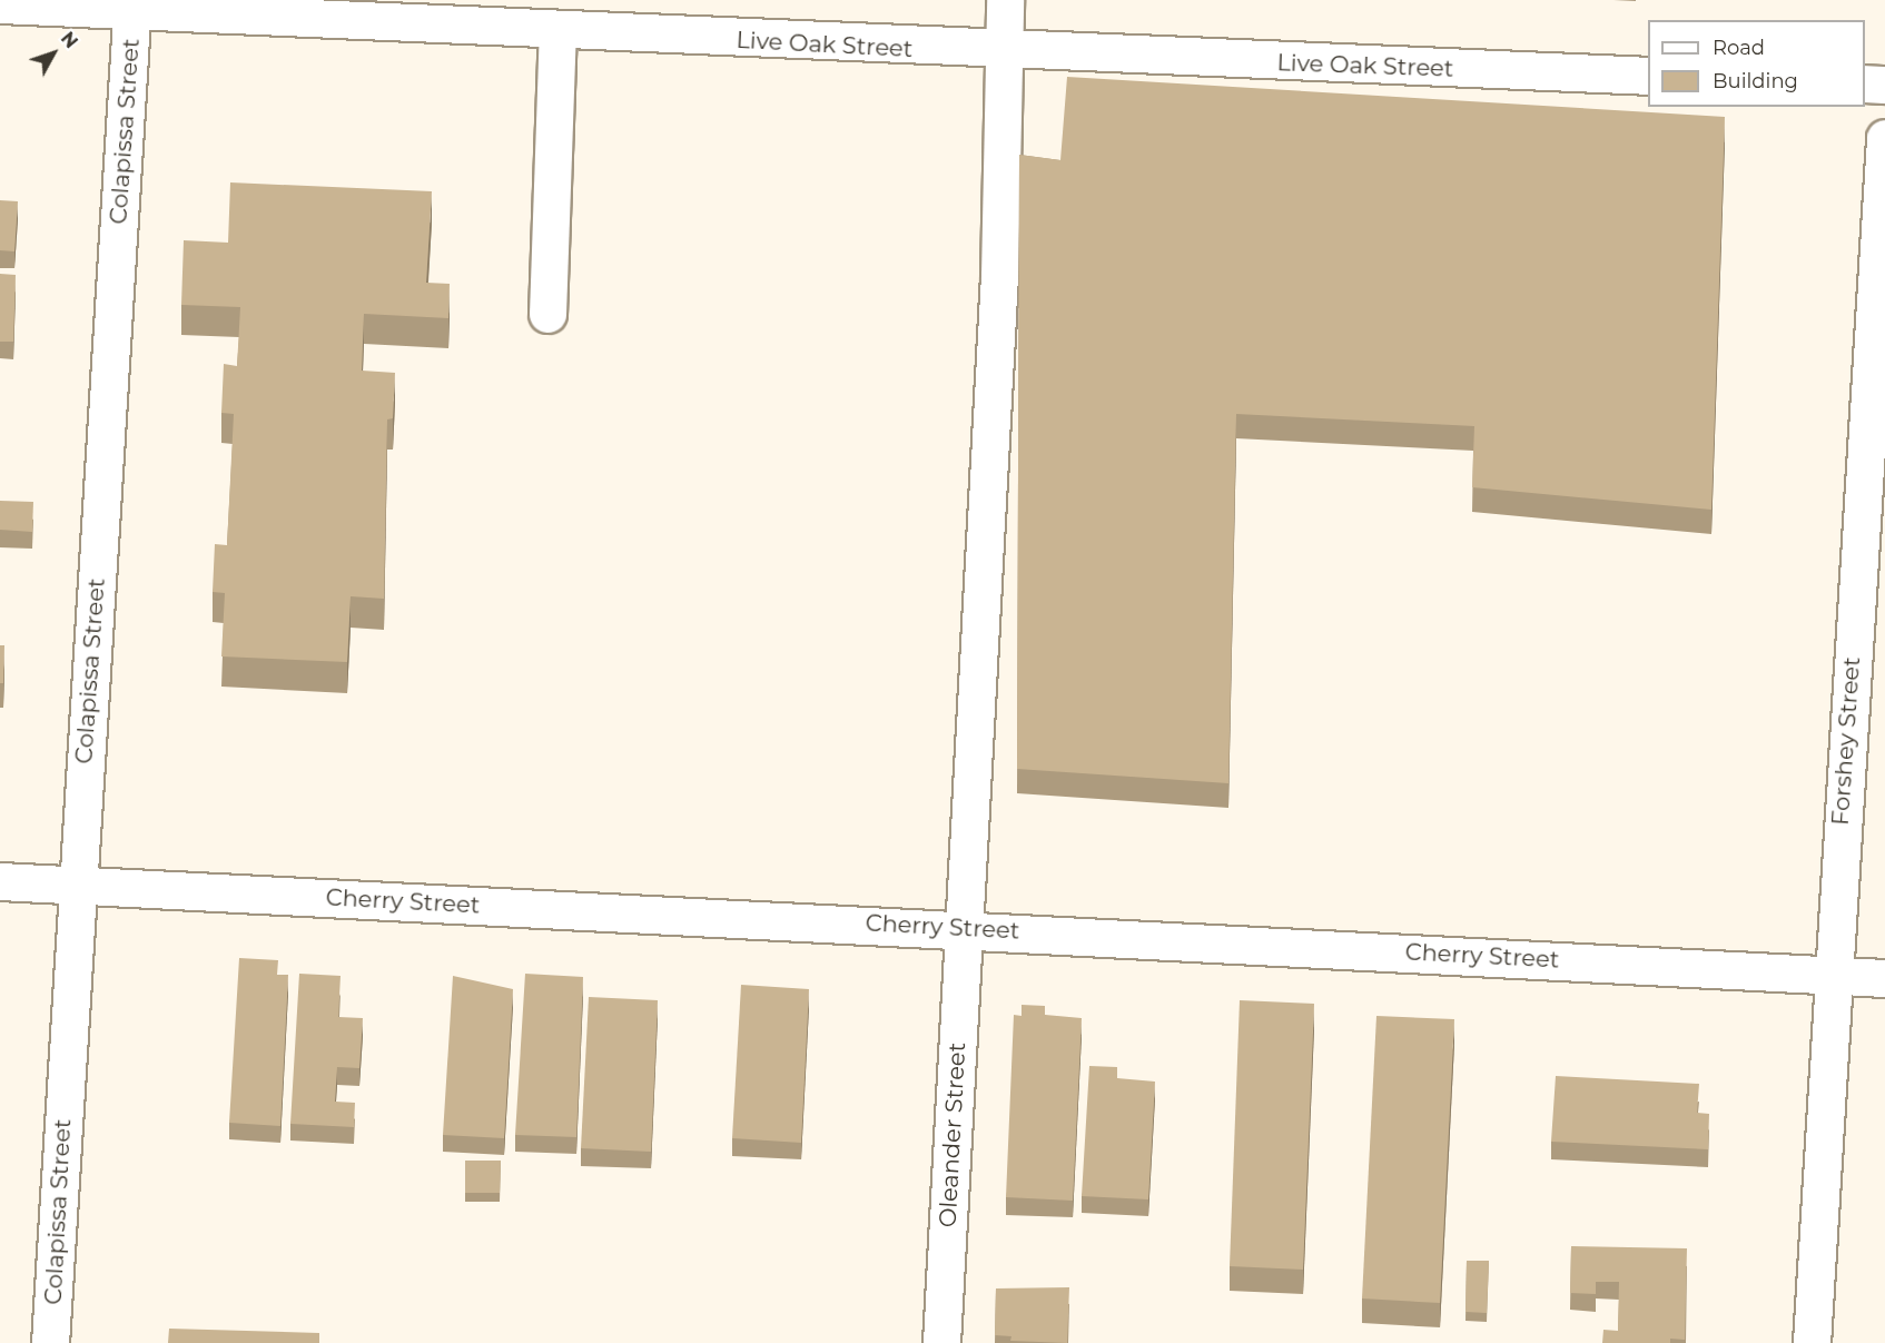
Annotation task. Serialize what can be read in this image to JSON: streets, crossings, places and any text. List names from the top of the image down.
{
  "streets": {
    "street": [
      "Live Oak Street",
      "Colapissa Street",
      "Forshey Street",
      "Cherry Street",
      "Oleander Street"
    ]
  },
  "crossings": [
    ["Live Oak Street", "Colapissa Street"],
    ["Live Oak Street", "Oleander Street"],
    ["Colapissa Street", "Cherry Street"],
    ["Forshey Street", "Cherry Street"],
    ["Cherry Street", "Oleander Street"]
  ],
  "legend": ["Road", "Building"],
  "north": "top right"
}
